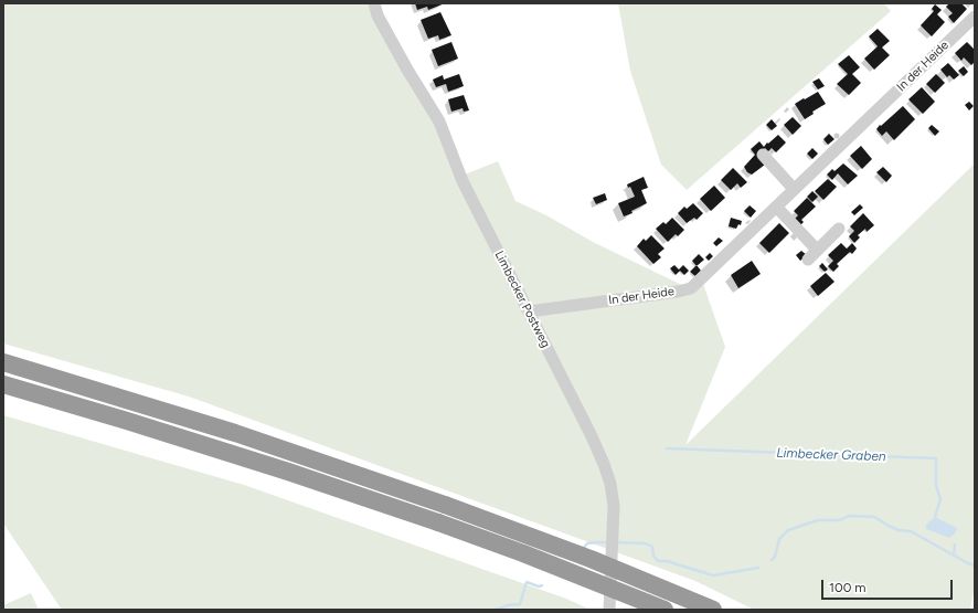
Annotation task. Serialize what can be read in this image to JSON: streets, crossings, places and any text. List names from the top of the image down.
{
  "streets": {
    "street": ["In der Heide", "Limbecker Postweg"]
  },
  "crossings": [
    ["In der Heide", "Limbecker Postweg"]
  ],
  "water": ["Limbecker Graben"],
  "scale_bar": "100 m"
}
